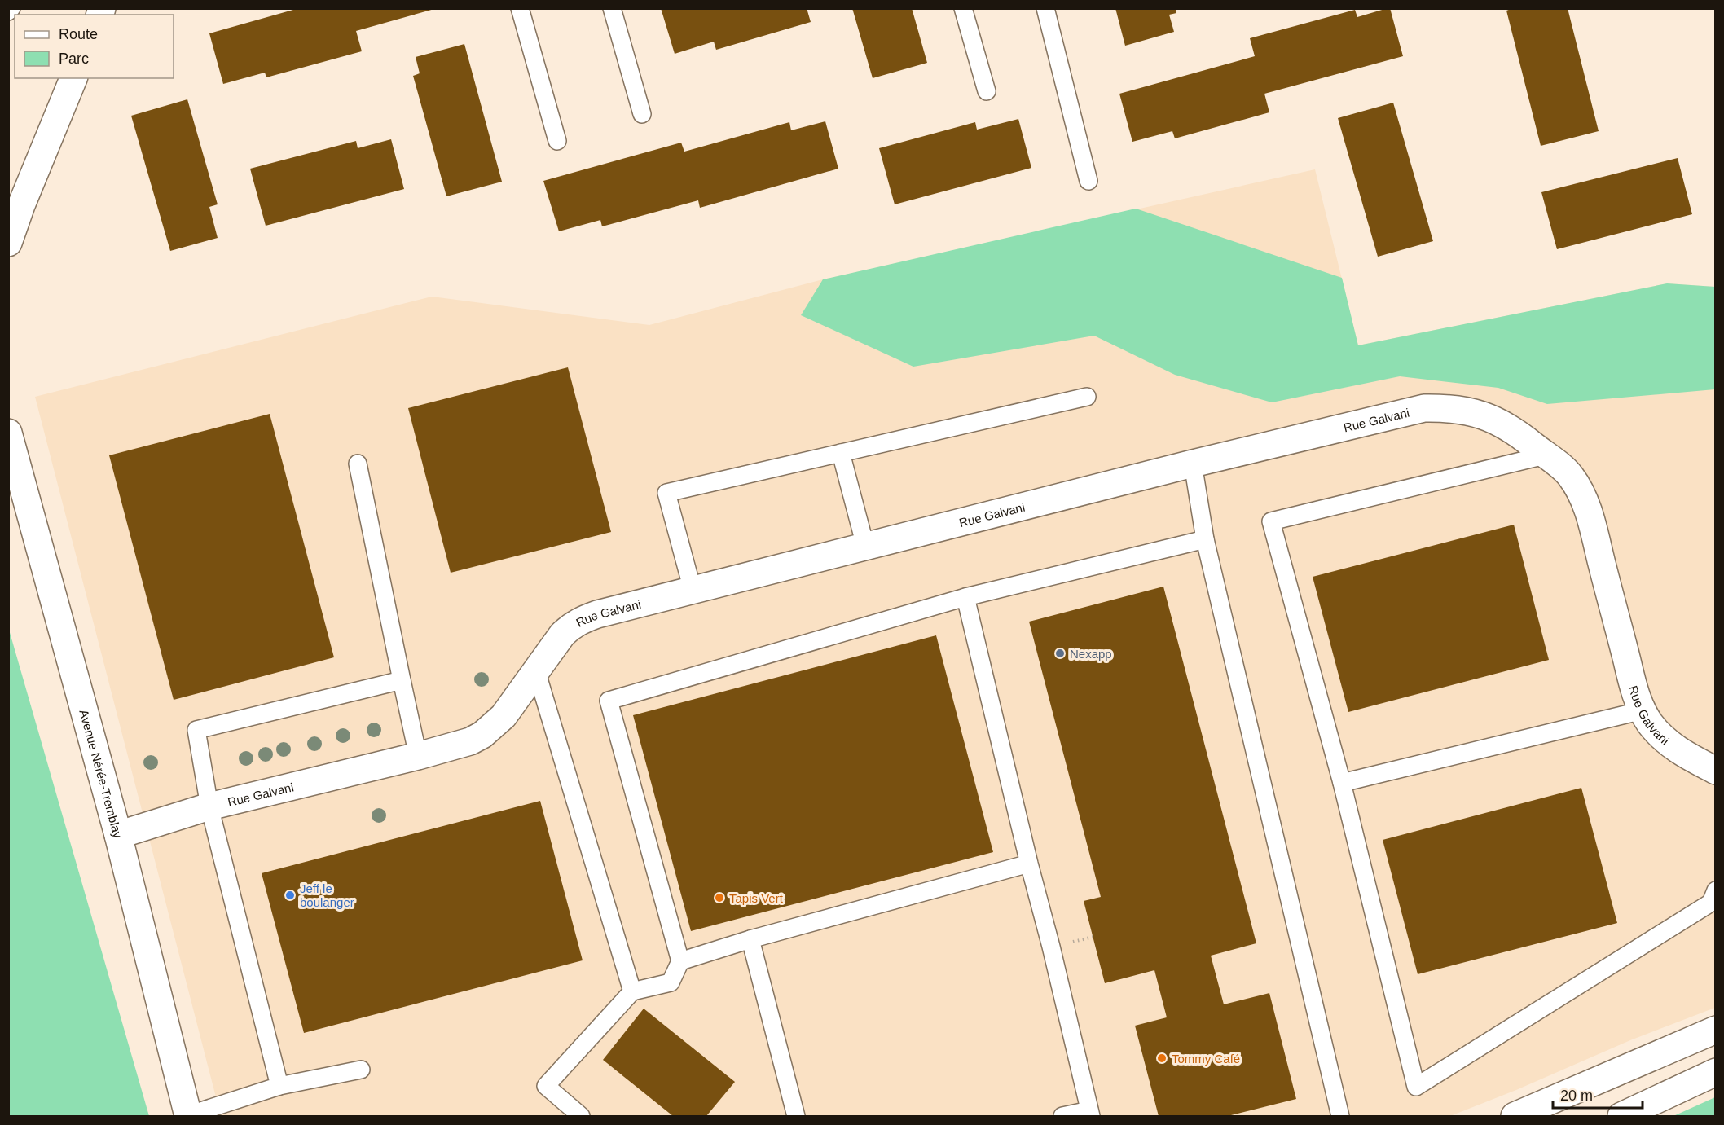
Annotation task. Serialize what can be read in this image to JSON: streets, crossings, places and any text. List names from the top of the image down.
{
  "streets": {
    "street": ["Rue Galvani", "Avenue Nérée-Tremblay"]
  },
  "crossings": [
    ["Rue Galvani", "Avenue Nérée-Tremblay"]
  ],
  "places": [
    "Nexapp",
    "Jeff le boulanger",
    "Tapis Vert",
    "Tommy Café"
  ],
  "legend": ["Route", "Parc"],
  "scale_bar": "20 m"
}
